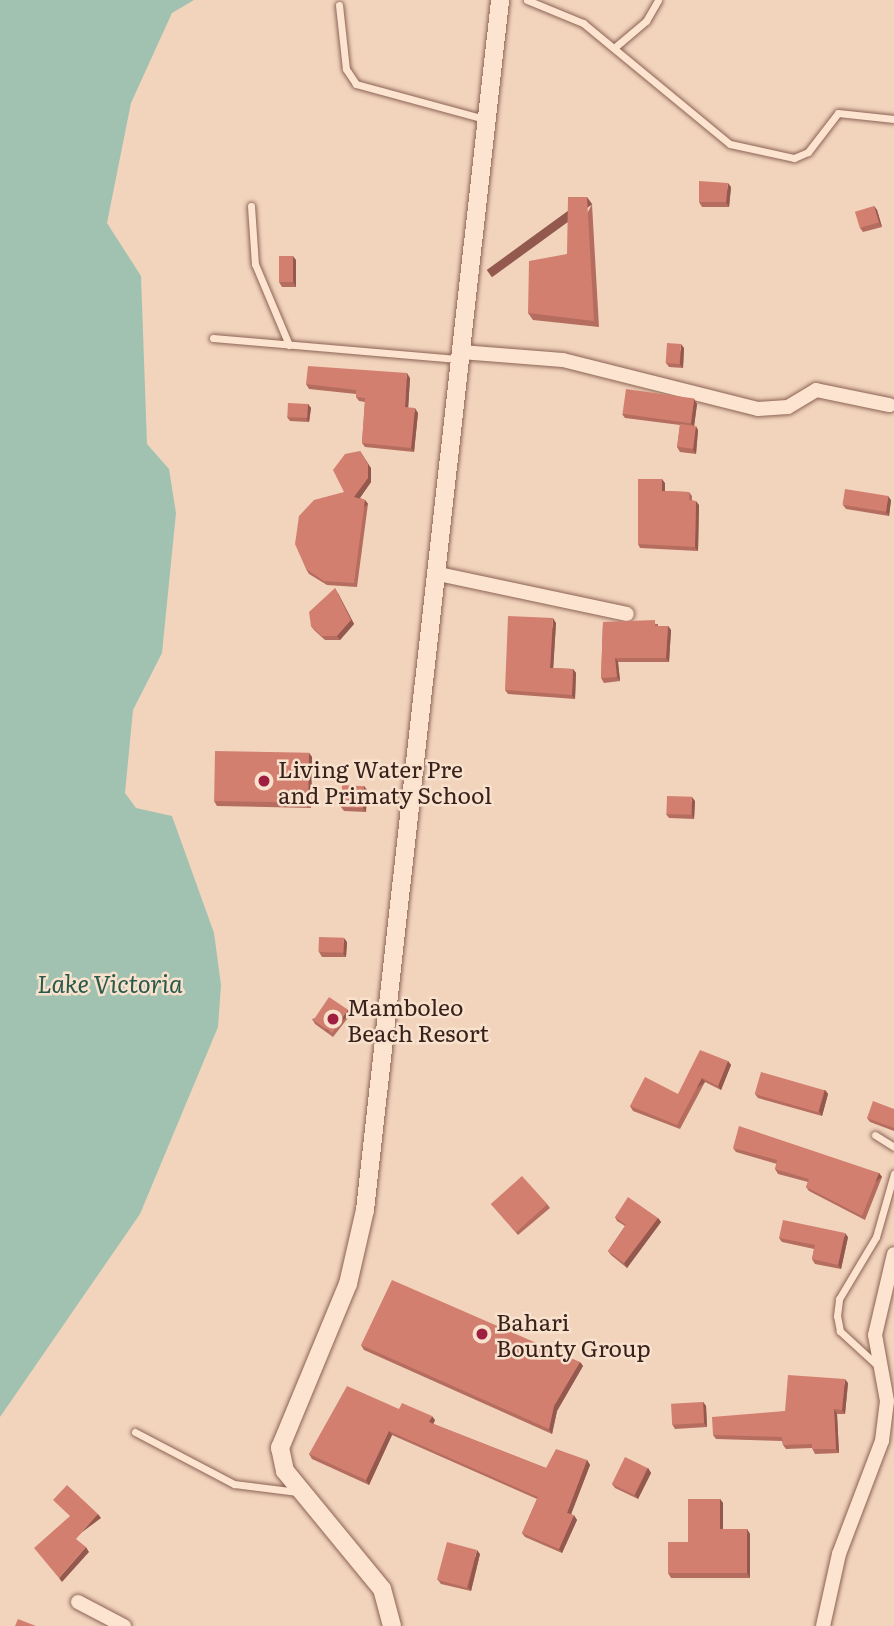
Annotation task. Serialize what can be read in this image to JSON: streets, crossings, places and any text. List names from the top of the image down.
{
  "water": ["Lake Victoria"],
  "places": ["Living Water Pre and Primaty School", "Mamboleo Beach Resort", "Bahari Bounty Group"]
}
